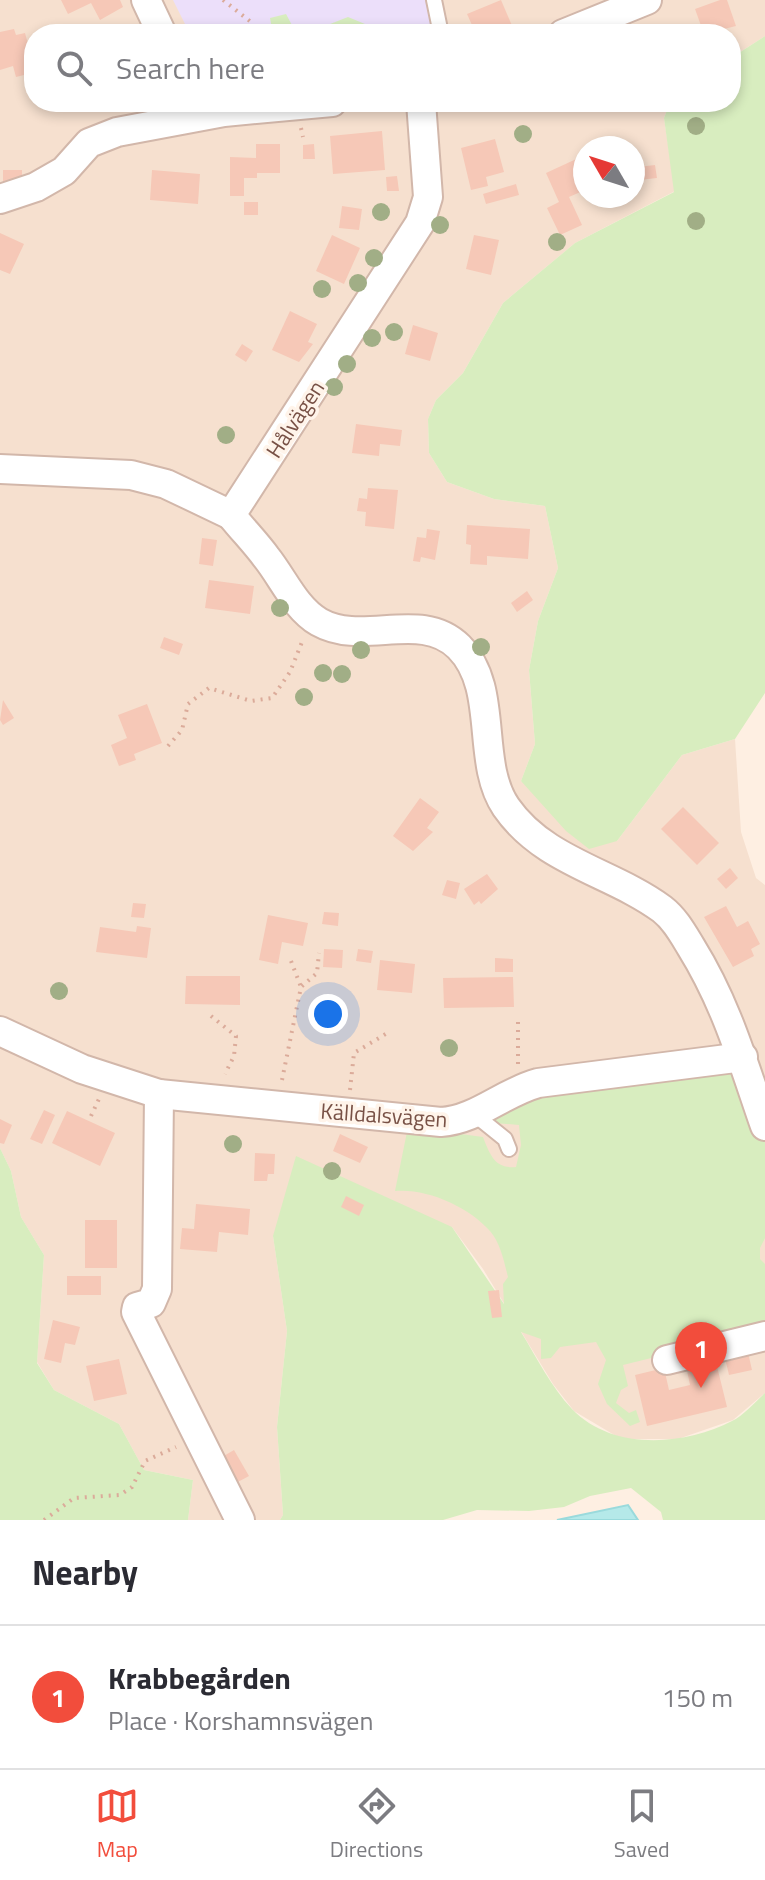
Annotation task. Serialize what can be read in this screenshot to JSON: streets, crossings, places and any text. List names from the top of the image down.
{
  "streets": {
    "street": ["Hålvägen", "Källdalsvägen"]
  },
  "north": "top left",
  "page": {
    "search": "Search here",
    "pins": "1",
    "heading": "Nearby",
    "list": [
      {
        "mark": "1",
        "name": "Krabbegården",
        "note": "Place · Korshamnsvägen",
        "value": "150 m"
      }
    ],
    "nav": ["Map", "Directions", "Saved"]
  }
}
